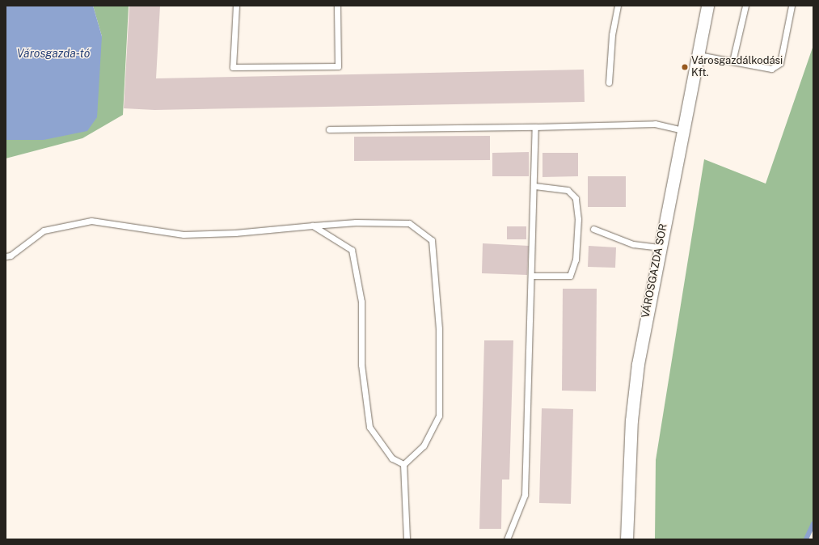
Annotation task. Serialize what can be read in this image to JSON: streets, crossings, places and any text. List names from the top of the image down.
{
  "streets": {
    "street": ["VÁROSGAZDA SOR"]
  },
  "water": ["Városgazda-tó"],
  "places": ["Városgazdálkodási Kft."]
}
